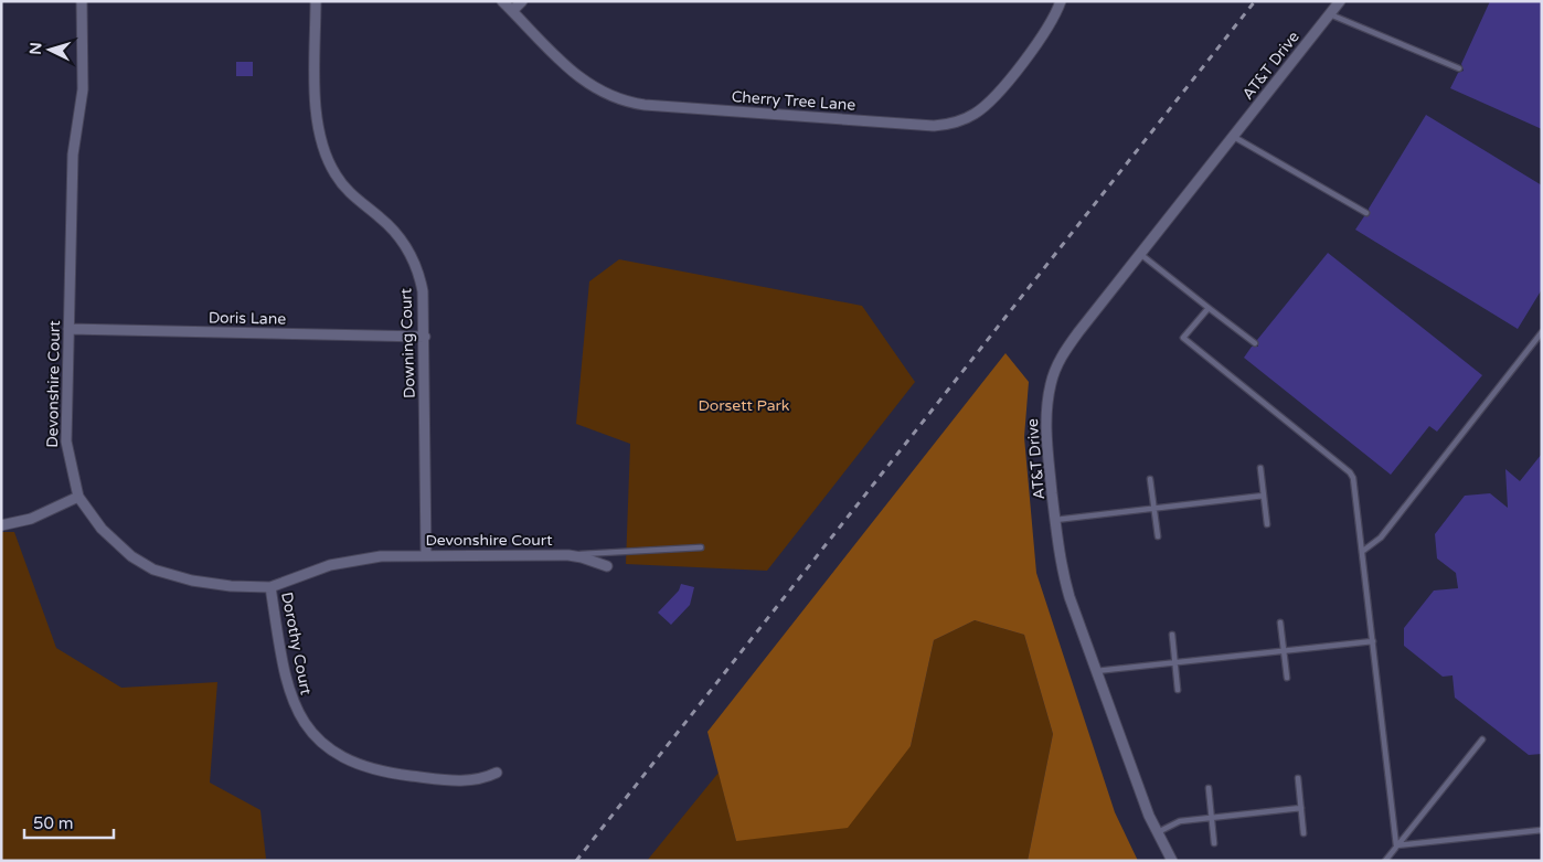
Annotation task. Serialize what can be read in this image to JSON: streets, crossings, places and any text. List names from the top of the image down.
{
  "streets": {
    "street": [
      "AT&T Drive",
      "Cherry Tree Lane",
      "Doris Lane",
      "Downing Court",
      "Devonshire Court",
      "Dorothy Court"
    ]
  },
  "crossings": [
    ["Doris Lane", "Downing Court"],
    ["Doris Lane", "Devonshire Court"],
    ["Downing Court", "Devonshire Court"],
    ["Devonshire Court", "Dorothy Court"]
  ],
  "parks": ["Dorsett Park"],
  "scale_bar": "50 m",
  "north": "left"
}
